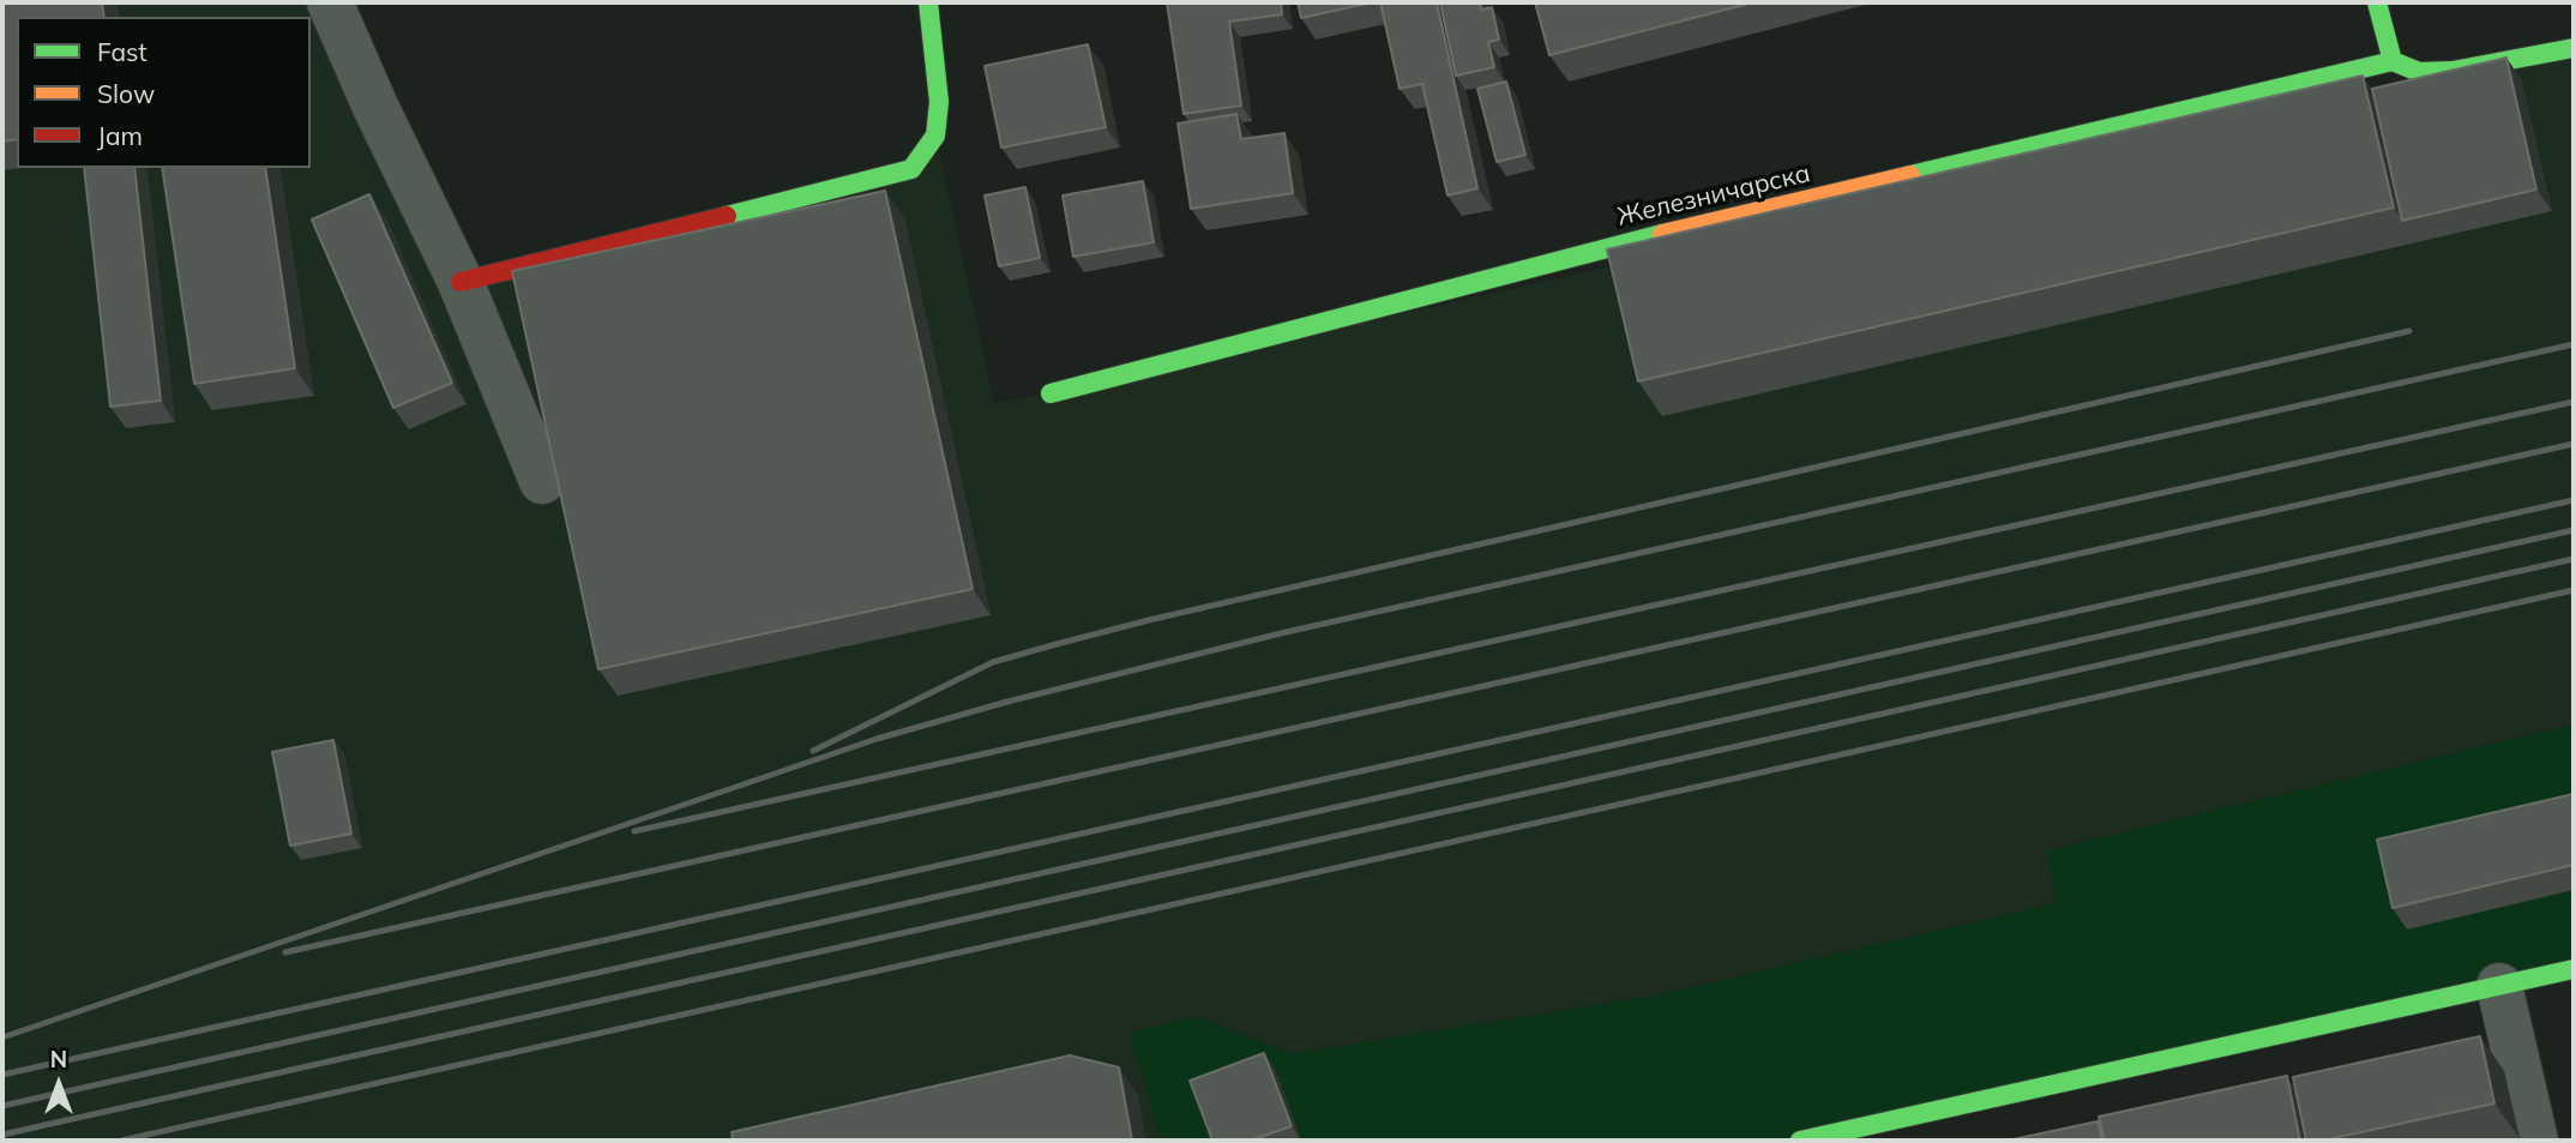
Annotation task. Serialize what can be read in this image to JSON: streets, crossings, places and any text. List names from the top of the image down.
{
  "streets": {
    "street": ["Железничарска"]
  },
  "legend": ["Fast", "Slow", "Jam"],
  "north": "top"
}
